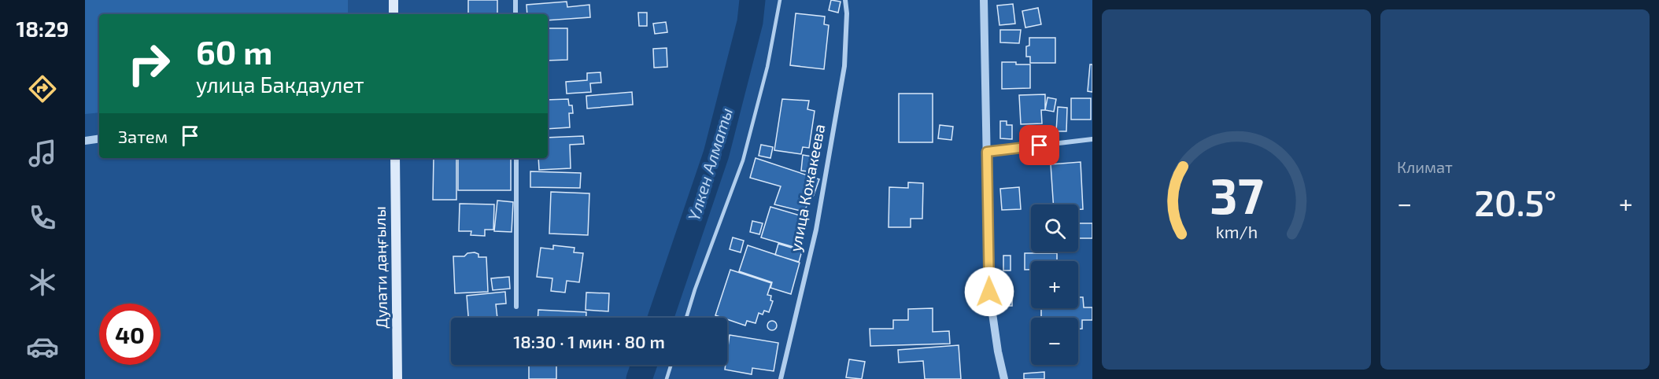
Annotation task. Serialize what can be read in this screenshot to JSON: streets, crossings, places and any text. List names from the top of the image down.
{
  "streets": {
    "main road": ["Дулати даңғылы"],
    "street": ["улица Кожакеева"]
  },
  "water": ["Үлкен Алматы"],
  "page": {
    "tabs": "18:29",
    "tile": "Климат",
    "turn": ["60 m", "улица Бакдаулет"],
    "then": "Затем",
    "heat": ["−", "20.5°", "+"],
    "map_buttons": ["+", "−"],
    "limit": "40",
    "trip": "18:30 · 1 мин · 80 m",
    "gauge": ["37", "km/h"]
  }
}
